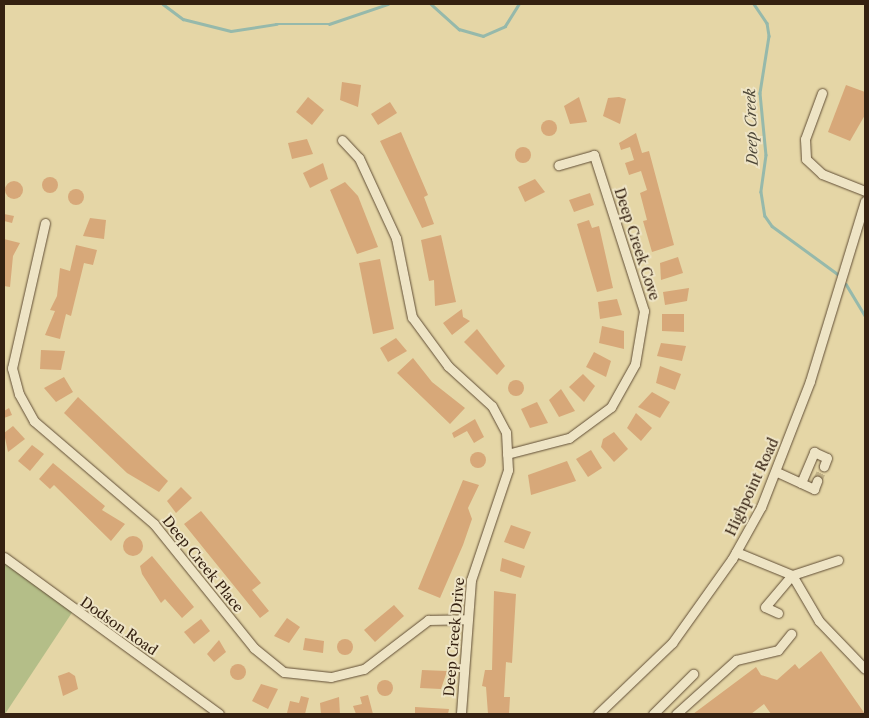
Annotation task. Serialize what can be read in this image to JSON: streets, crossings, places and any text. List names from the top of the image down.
{
  "streets": {
    "street": [
      "Deep Creek Cove",
      "Highpoint Road",
      "Deep Creek Place",
      "Dodson Road",
      "Deep Creek Drive"
    ]
  },
  "crossings": [
    ["Deep Creek Cove", "Deep Creek Drive"],
    ["Deep Creek Place", "Deep Creek Drive"]
  ],
  "water": ["Deep Creek"]
}
